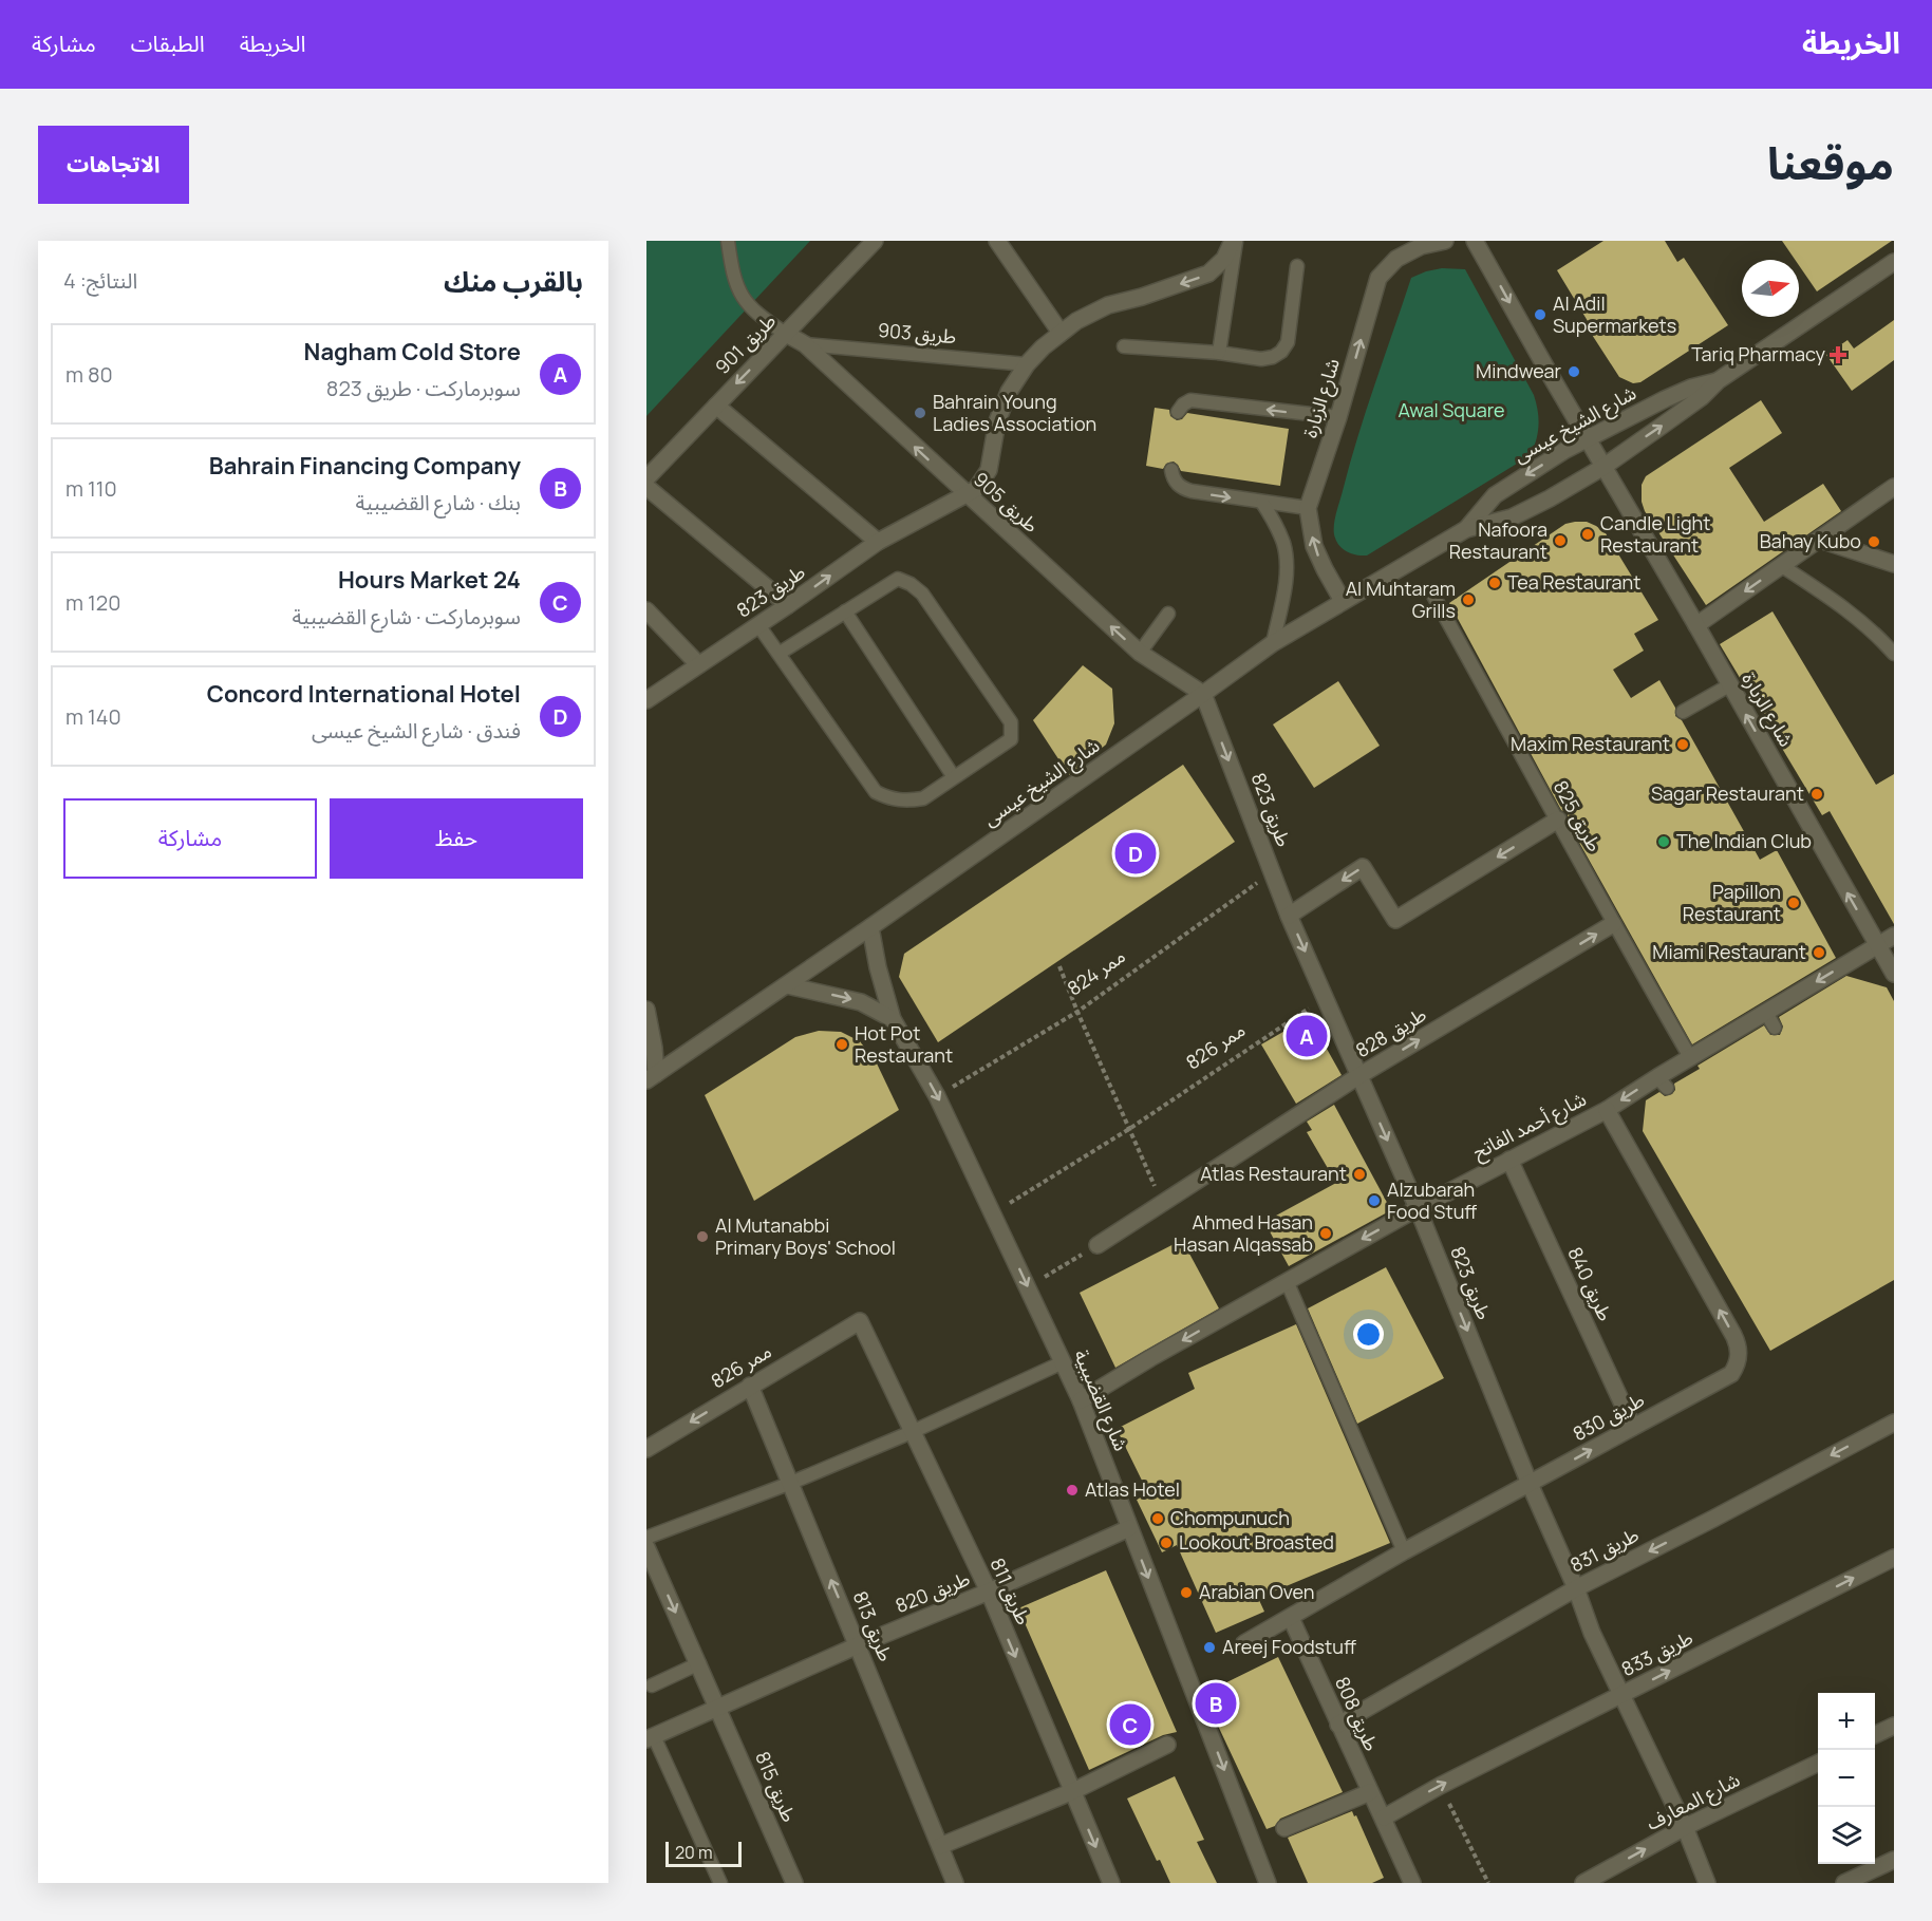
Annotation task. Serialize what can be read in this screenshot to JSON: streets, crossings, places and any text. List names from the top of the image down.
{
  "streets": {
    "street": [
      "طريق 901",
      "شارع الزبارة",
      "شارع الشيخ عيسى",
      "طريق 905",
      "طريق 823",
      "طريق 828",
      "ممر 826",
      "شارع أحمد الفاتح",
      "طريق 840",
      "شارع القضيبية",
      "طريق 830",
      "طريق 831",
      "طريق 811",
      "طريق 820",
      "طريق 813",
      "طريق 833",
      "طريق 808",
      "طريق 815",
      "شارع المعارف"
    ],
    "lane": ["طريق 903", "طريق 825"],
    "path": ["ممر 824"]
  },
  "crossings": [
    ["طريق 903", "طريق 905"],
    ["طريق 901", "طريق 905"],
    ["شارع الزبارة", "شارع الشيخ عيسى"],
    ["شارع الزبارة", "شارع أحمد الفاتح"],
    ["شارع الشيخ عيسى", "طريق 905"],
    ["شارع الشيخ عيسى", "طريق 823"],
    ["شارع الشيخ عيسى", "شارع القضيبية"],
    ["طريق 905", "طريق 823"],
    ["طريق 823", "ممر 824"],
    ["طريق 823", "طريق 828"],
    ["طريق 823", "ممر 826"],
    ["طريق 823", "شارع أحمد الفاتح"],
    ["طريق 823", "طريق 830"],
    ["طريق 823", "طريق 831"],
    ["طريق 823", "طريق 833"],
    ["طريق 823", "شارع المعارف"],
    ["طريق 825", "طريق 828"],
    ["طريق 825", "شارع أحمد الفاتح"],
    ["ممر 824", "شارع القضيبية"],
    ["ممر 826", "شارع القضيبية"],
    ["ممر 826", "طريق 811"],
    ["ممر 826", "طريق 813"],
    ["شارع أحمد الفاتح", "طريق 840"],
    ["شارع أحمد الفاتح", "شارع القضيبية"],
    ["شارع أحمد الفاتح", "طريق 830"],
    ["طريق 840", "طريق 830"],
    ["شارع القضيبية", "طريق 820"],
    ["طريق 830", "طريق 808"],
    ["طريق 831", "طريق 808"],
    ["طريق 811", "طريق 820"],
    ["طريق 820", "طريق 813"],
    ["طريق 820", "طريق 815"],
    ["طريق 833", "طريق 808"]
  ],
  "one_way": [
    "شارع الزبارة",
    "طريق 823",
    "طريق 828",
    "شارع أحمد الفاتح",
    "شارع القضيبية",
    "طريق 831",
    "طريق 811",
    "طريق 833",
    "شارع المعارف"
  ],
  "parks": ["Awal Square"],
  "places": {
    "other": [
      "Al Adil Supermarkets",
      "Mindwear",
      "Bahrain Young Ladies Association",
      "Candle Light Restaurant",
      "Nafoora Restaurant",
      "Bahay Kubo",
      "Tea Restaurant",
      "Al Muhtaram Grills",
      "Maxim Restaurant",
      "Sagar Restaurant",
      "The Indian Club",
      "Papillon Restaurant",
      "Miami Restaurant",
      "Hot Pot Restaurant",
      "Atlas Restaurant",
      "Alzubarah Food Stuff",
      "Ahmed Hasan Hasan Alqassab",
      "Al Mutanabbi Primary Boys' School",
      "Atlas Hotel",
      "Chompunuch",
      "Lookout Broasted",
      "Arabian Oven",
      "Areej Foodstuff"
    ],
    "health": ["Tariq Pharmacy"]
  },
  "scale_bar": "20 m",
  "north": "right",
  "page": {
    "header": "الخريطة",
    "nav": ["الخريطة", "الطبقات", "مشاركة"],
    "title": "موقعنا",
    "buttons": [
      "الاتجاهات",
      ["حفظ", "مشاركة"]
    ],
    "heading": ["بالقرب منك", "النتائج: 4"],
    "list": [
      {
        "mark": "A",
        "name": "Nagham Cold Store",
        "note": "سوبرماركت · طريق 823",
        "value": "80 m"
      },
      {
        "mark": "B",
        "name": "Bahrain Financing Company",
        "note": "بنك · شارع القضيبية",
        "value": "110 m"
      },
      {
        "mark": "C",
        "name": "24 Hours Market",
        "note": "سوبرماركت · شارع القضيبية",
        "value": "120 m"
      },
      {
        "mark": "D",
        "name": "Concord International Hotel",
        "note": "فندق · شارع الشيخ عيسى",
        "value": "140 m"
      }
    ],
    "pins": [
      "D",
      "A",
      "B",
      "C"
    ],
    "map_buttons": ["+", "−"],
    "scale": "20 m"
  }
}
